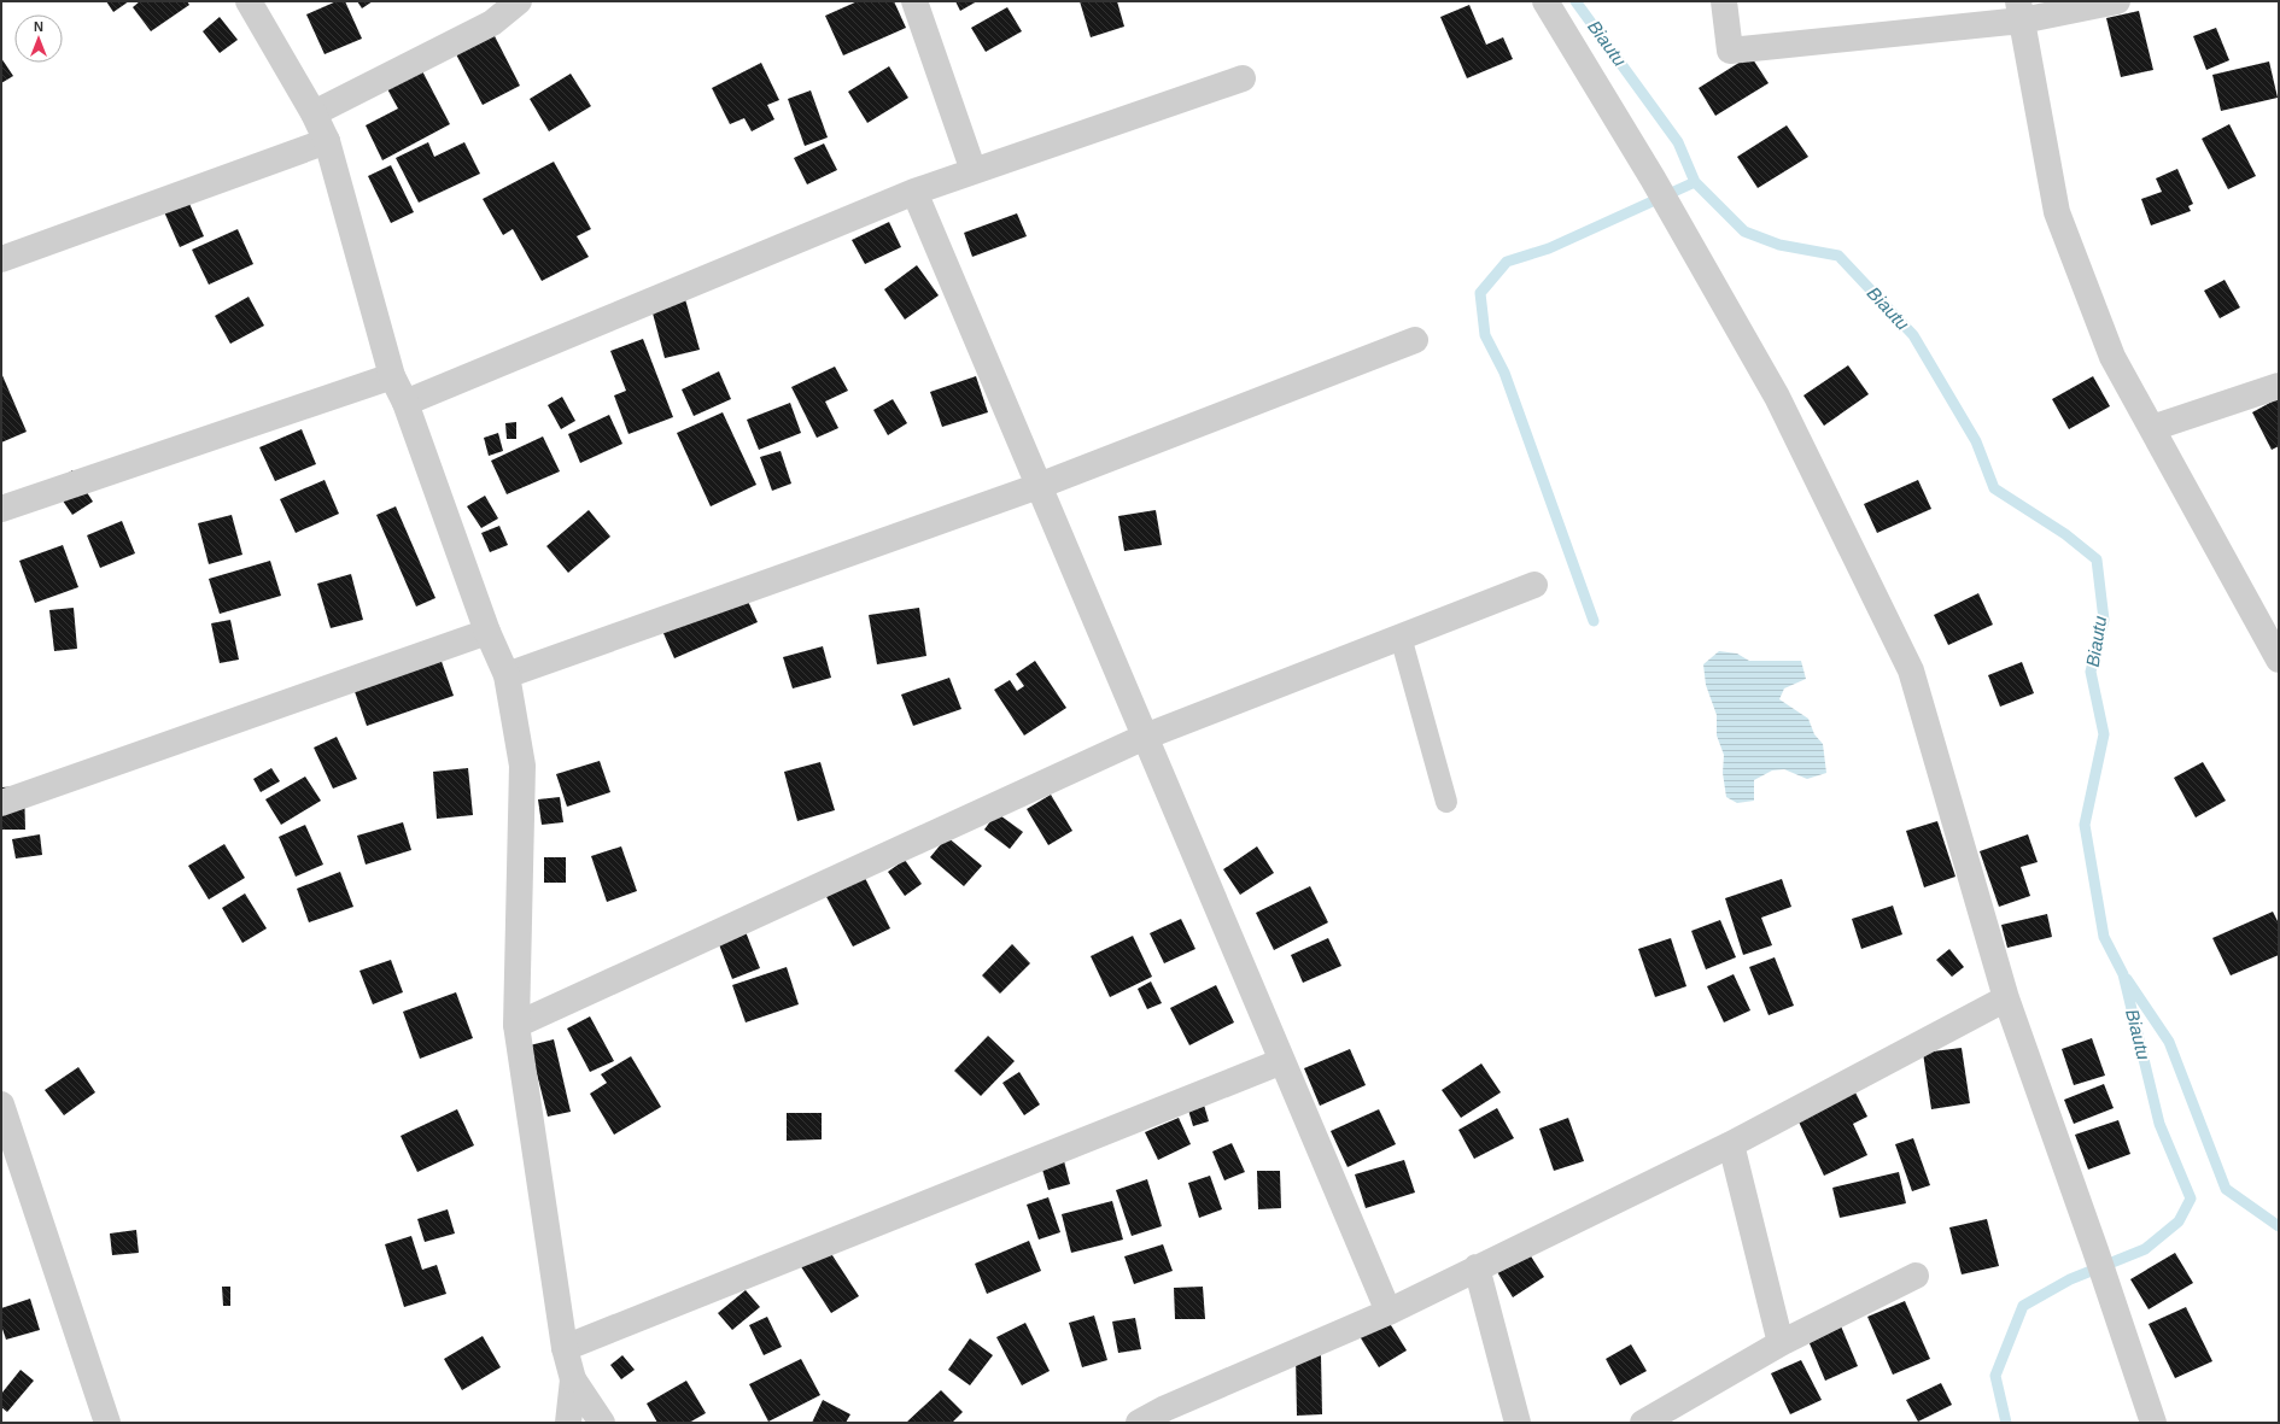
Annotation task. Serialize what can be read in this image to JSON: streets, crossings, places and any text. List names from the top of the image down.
{
  "water": ["Biautu"],
  "north": "top"
}
